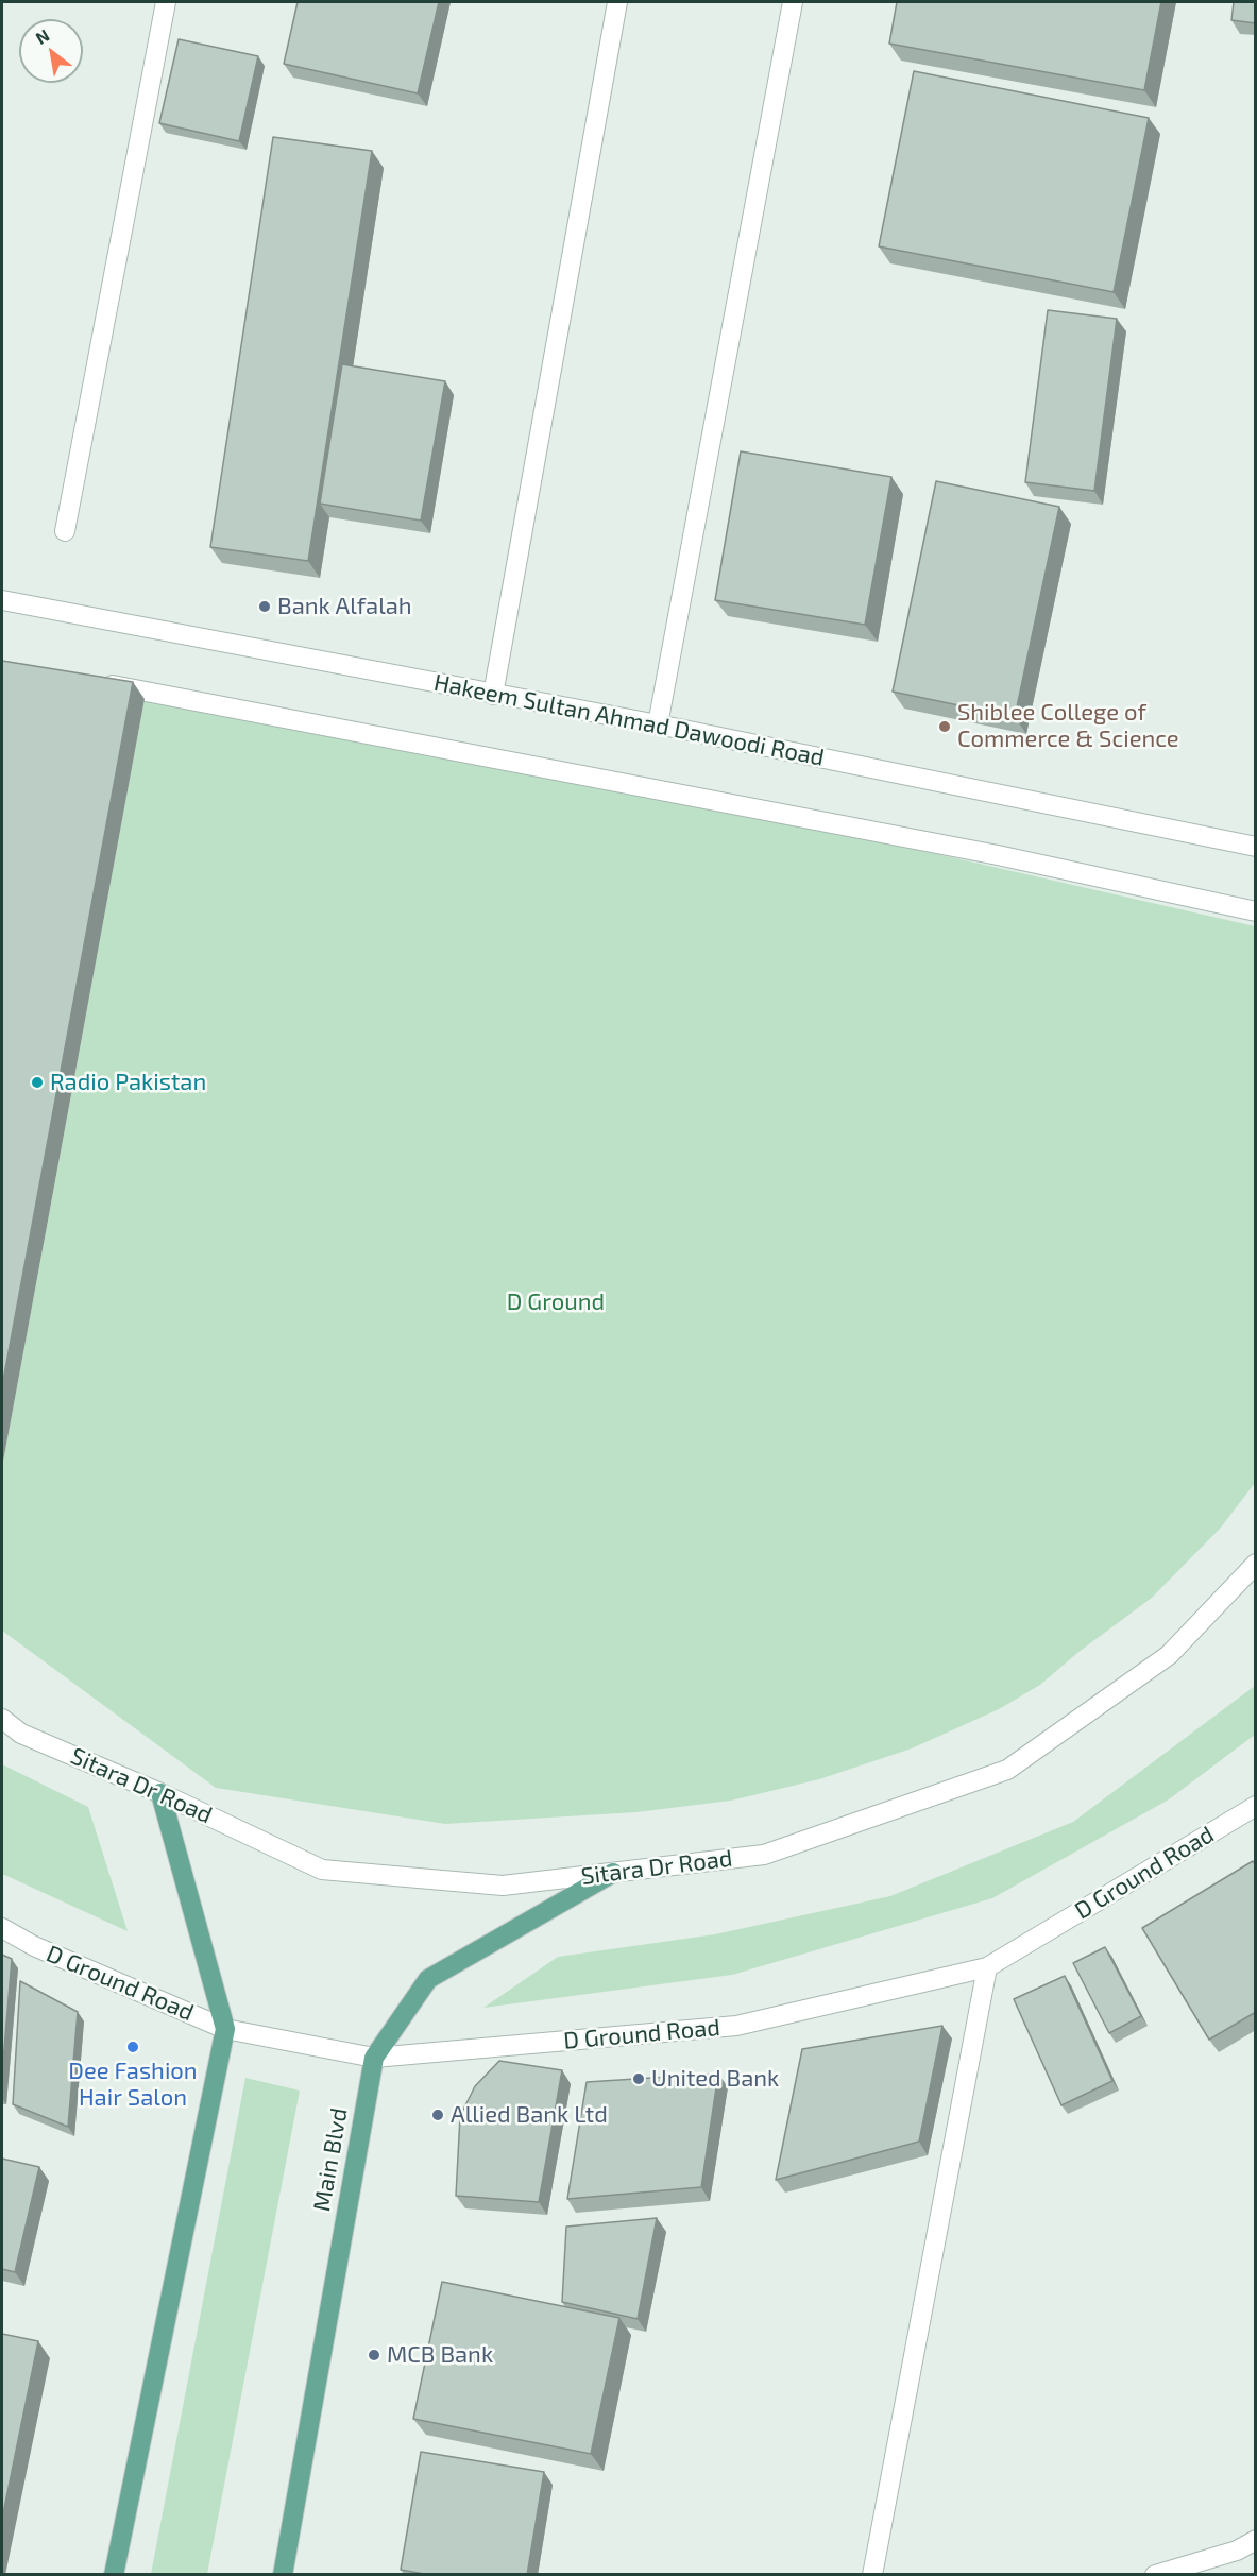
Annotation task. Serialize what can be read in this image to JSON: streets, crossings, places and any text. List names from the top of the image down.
{
  "streets": {
    "main road": ["Main Blvd"],
    "street": ["Hakeem Sultan Ahmad Dawoodi Road", "Sitara Dr Road", "D Ground Road"]
  },
  "crossings": [
    ["Sitara Dr Road", "Main Blvd"],
    ["D Ground Road", "Main Blvd"]
  ],
  "parks": ["D Ground"],
  "places": [
    "Bank Alfalah",
    "Shiblee College of Commerce & Science",
    "Radio Pakistan",
    "Dee Fashion Hair Salon",
    "United Bank",
    "Allied Bank Ltd",
    "MCB Bank"
  ],
  "north": "top left"
}
